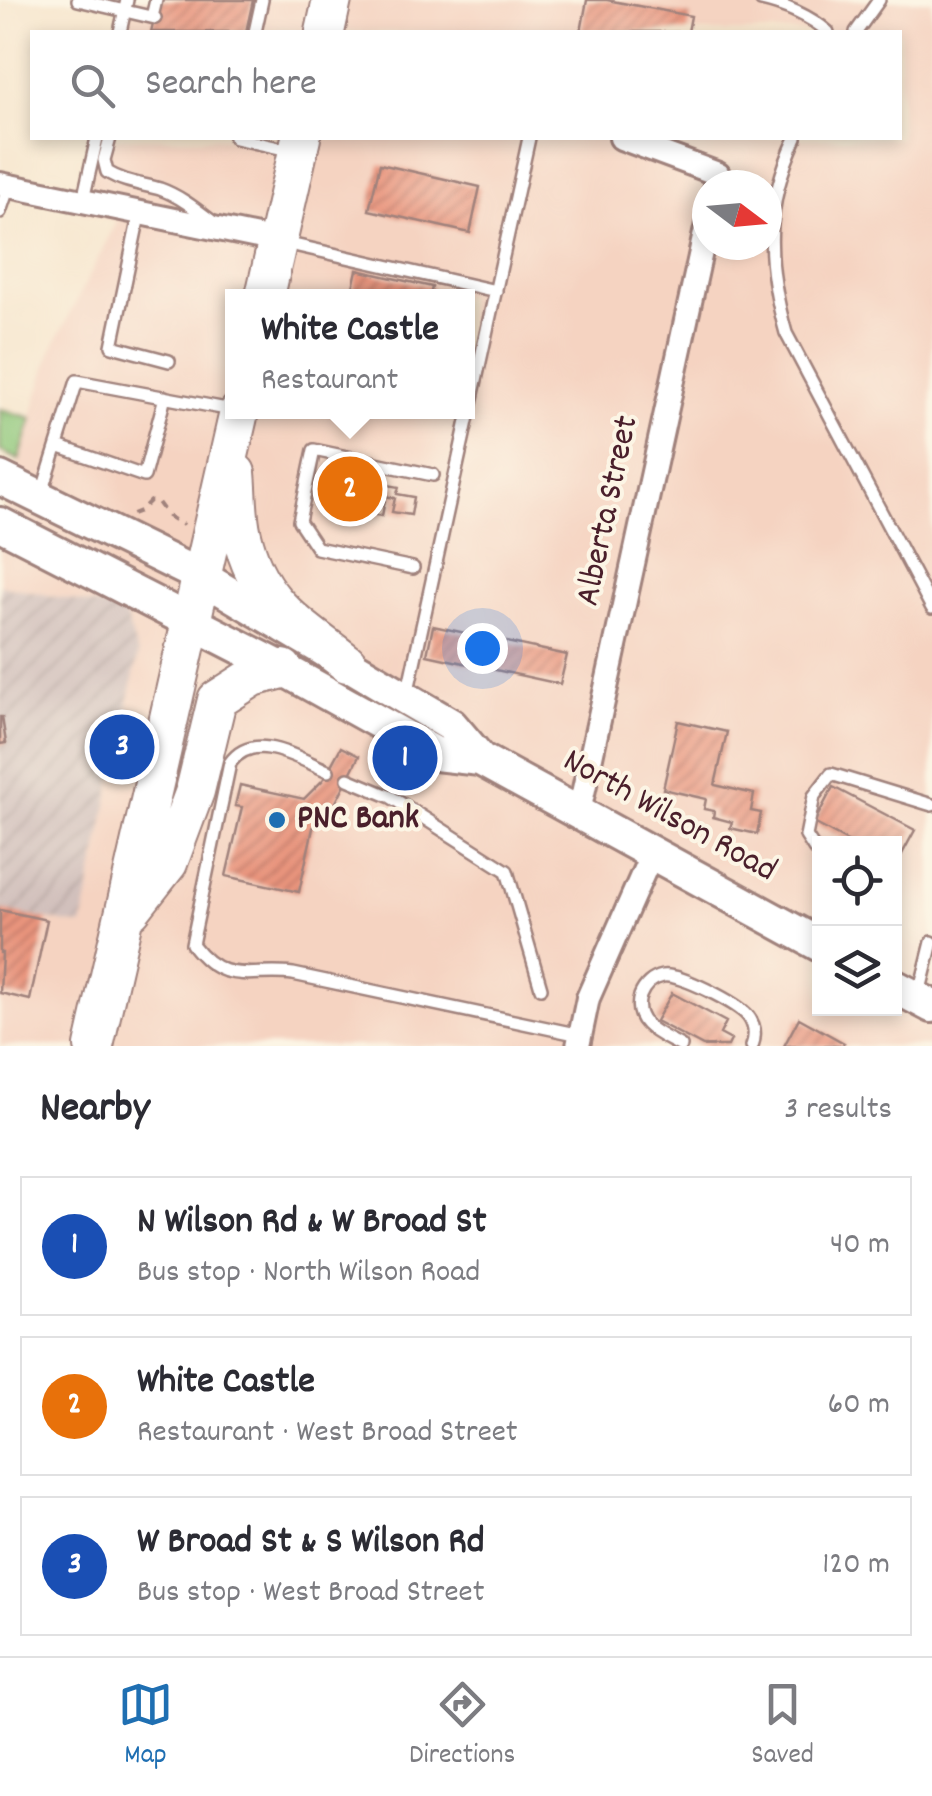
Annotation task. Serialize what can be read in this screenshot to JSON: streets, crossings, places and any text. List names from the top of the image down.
{
  "streets": {
    "main road": ["North Wilson Road"],
    "street": ["Alberta Street"]
  },
  "crossings": [
    ["Alberta Street", "North Wilson Road"]
  ],
  "places": ["PNC Bank"],
  "north": "right",
  "page": {
    "search": "Search here",
    "popup": ["White Castle", "Restaurant"],
    "pins": ["2", "3", "1"],
    "heading": ["Nearby", "3 results"],
    "list": [
      {
        "mark": "1",
        "name": "N Wilson Rd & W Broad St",
        "note": "Bus stop · North Wilson Road",
        "value": "40 m"
      },
      {
        "mark": "2",
        "name": "White Castle",
        "note": "Restaurant · West Broad Street",
        "value": "60 m"
      },
      {
        "mark": "3",
        "name": "W Broad St & S Wilson Rd",
        "note": "Bus stop · West Broad Street",
        "value": "120 m"
      }
    ],
    "nav": ["Map", "Directions", "Saved"]
  }
}
